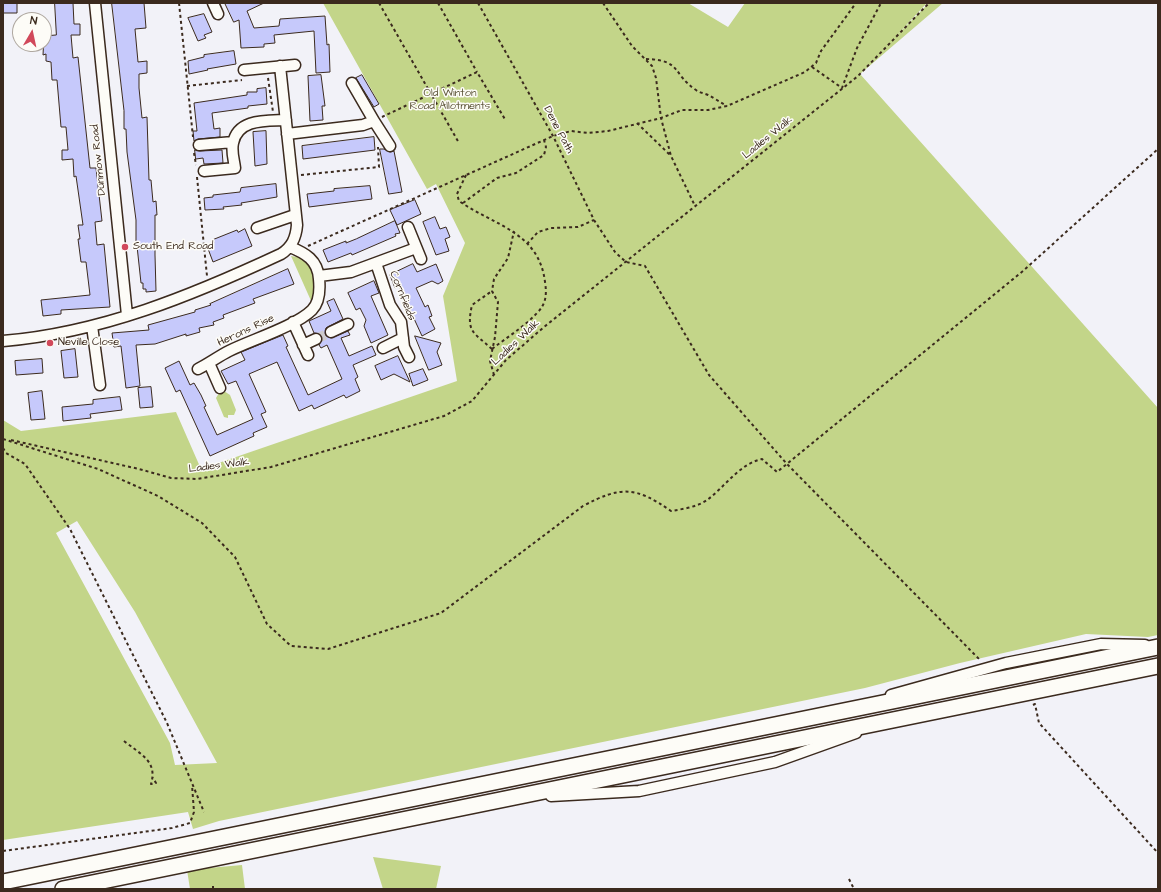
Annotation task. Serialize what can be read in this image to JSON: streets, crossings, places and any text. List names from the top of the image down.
{
  "streets": {
    "street": ["Dunmow Road", "Cornfields", "Herons Rise"],
    "path": ["Dene Path", "Ladies Walk"]
  },
  "crossings": [
    ["Dene Path", "Ladies Walk"],
    ["Cornfields", "Herons Rise"]
  ],
  "parks": ["Old Winton Road Allotments"],
  "places": ["South End Road", "Neville Close"],
  "north": "top"
}
